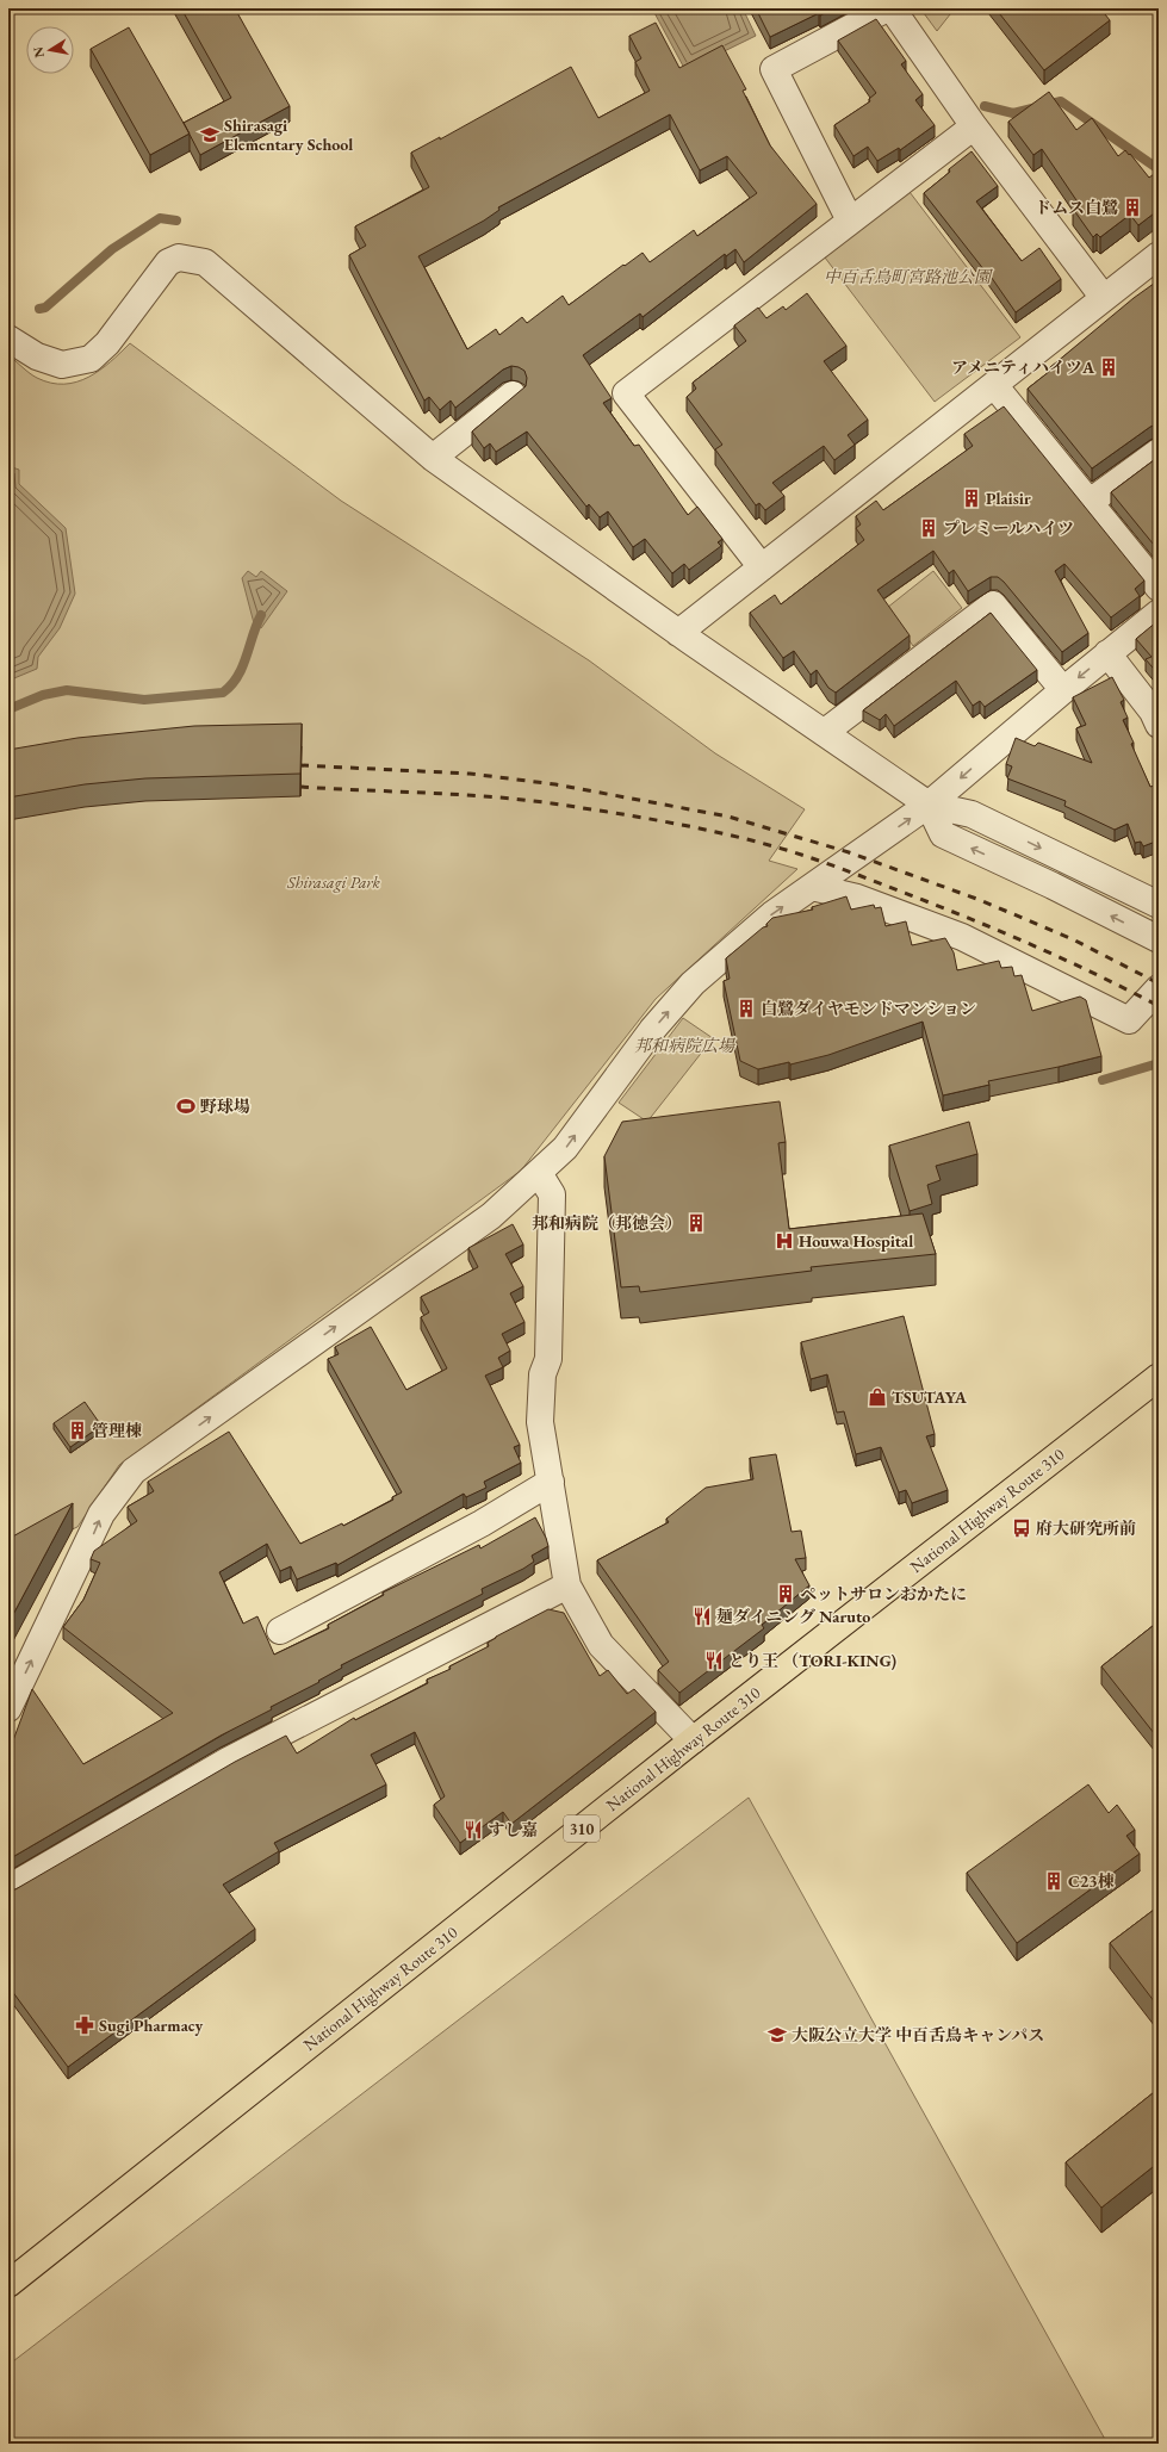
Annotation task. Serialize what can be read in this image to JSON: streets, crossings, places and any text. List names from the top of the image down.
{
  "streets": {
    "highway": ["National Highway Route 310", "310"]
  },
  "parks": ["中百舌鳥町宮路池公園", "Shirasagi Park", "邦和病院広場"],
  "places": {
    "school or university": ["Shirasagi Elementary School", "大阪公立大学 中百舌鳥キャンパス"],
    "building": [
      "ドムス白鷺",
      "アメニティハイツA",
      "Plaisir",
      "プレミールハイツ",
      "白鷺ダイヤモンドマンション",
      "邦和病院（邦徳会）",
      "管理棟",
      "ペットサロンおかたに",
      "C23棟"
    ],
    "sports": ["野球場"],
    "hospital": ["Houwa Hospital"],
    "shop": ["TSUTAYA"],
    "bus stop": ["府大研究所前"],
    "restaurant": ["麺ダイニング Naruto", "とり王 （TORI-KING)", "すし嘉"],
    "pharmacy": ["Sugi Pharmacy"]
  },
  "north": "left"
}
